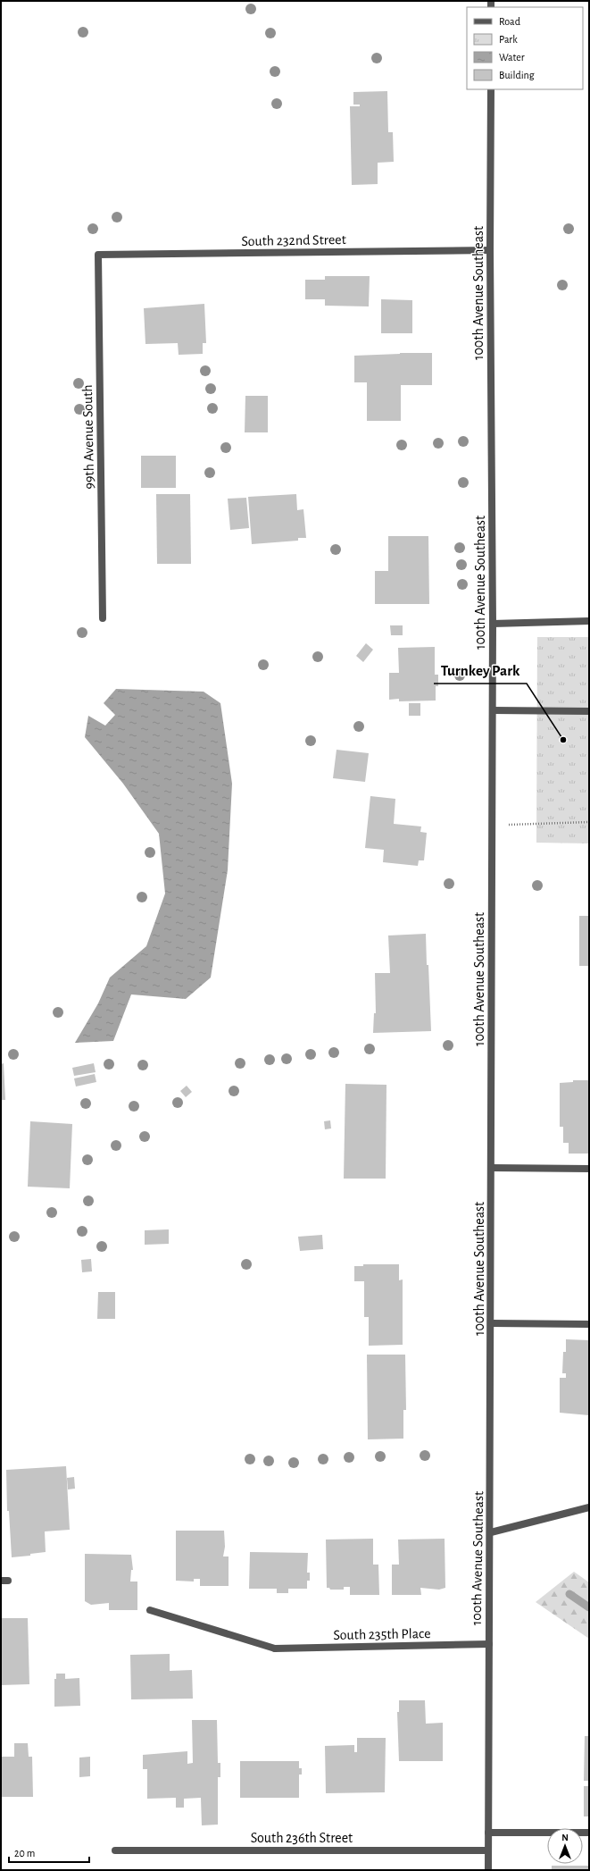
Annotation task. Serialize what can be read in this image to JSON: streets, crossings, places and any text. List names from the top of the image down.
{
  "streets": {
    "street": [
      "South 232nd Street",
      "100th Avenue Southeast",
      "99th Avenue South",
      "South 235th Place",
      "South 236th Street"
    ]
  },
  "crossings": [
    ["South 232nd Street", "100th Avenue Southeast"],
    ["South 232nd Street", "99th Avenue South"],
    ["100th Avenue Southeast", "South 235th Place"],
    ["100th Avenue Southeast", "South 236th Street"]
  ],
  "places": ["Turnkey Park"],
  "legend": [
    "Road",
    "Park",
    "Water",
    "Building"
  ],
  "scale_bar": "20 m",
  "north": "top"
}
